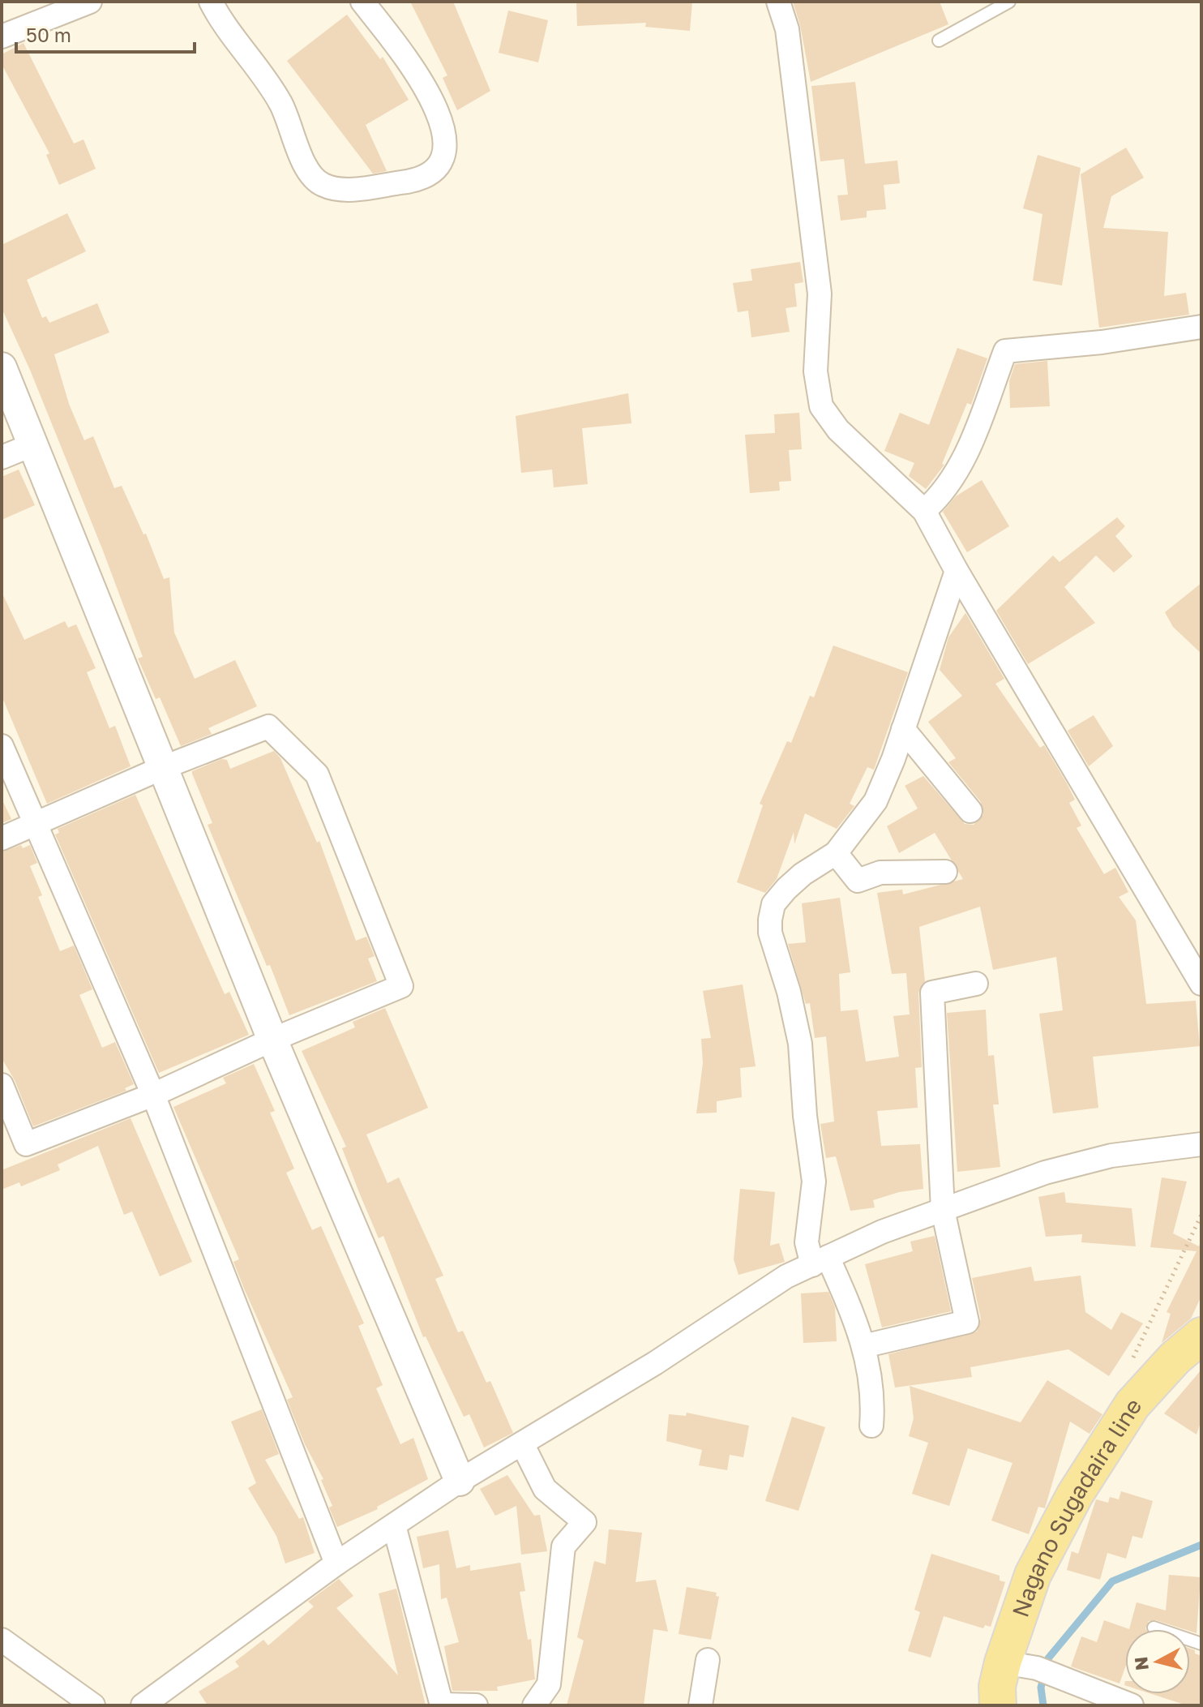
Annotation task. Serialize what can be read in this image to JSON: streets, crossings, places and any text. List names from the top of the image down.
{
  "streets": {
    "main road": ["Nagano Sugadaira line"]
  },
  "scale_bar": "50 m",
  "north": "left"
}
